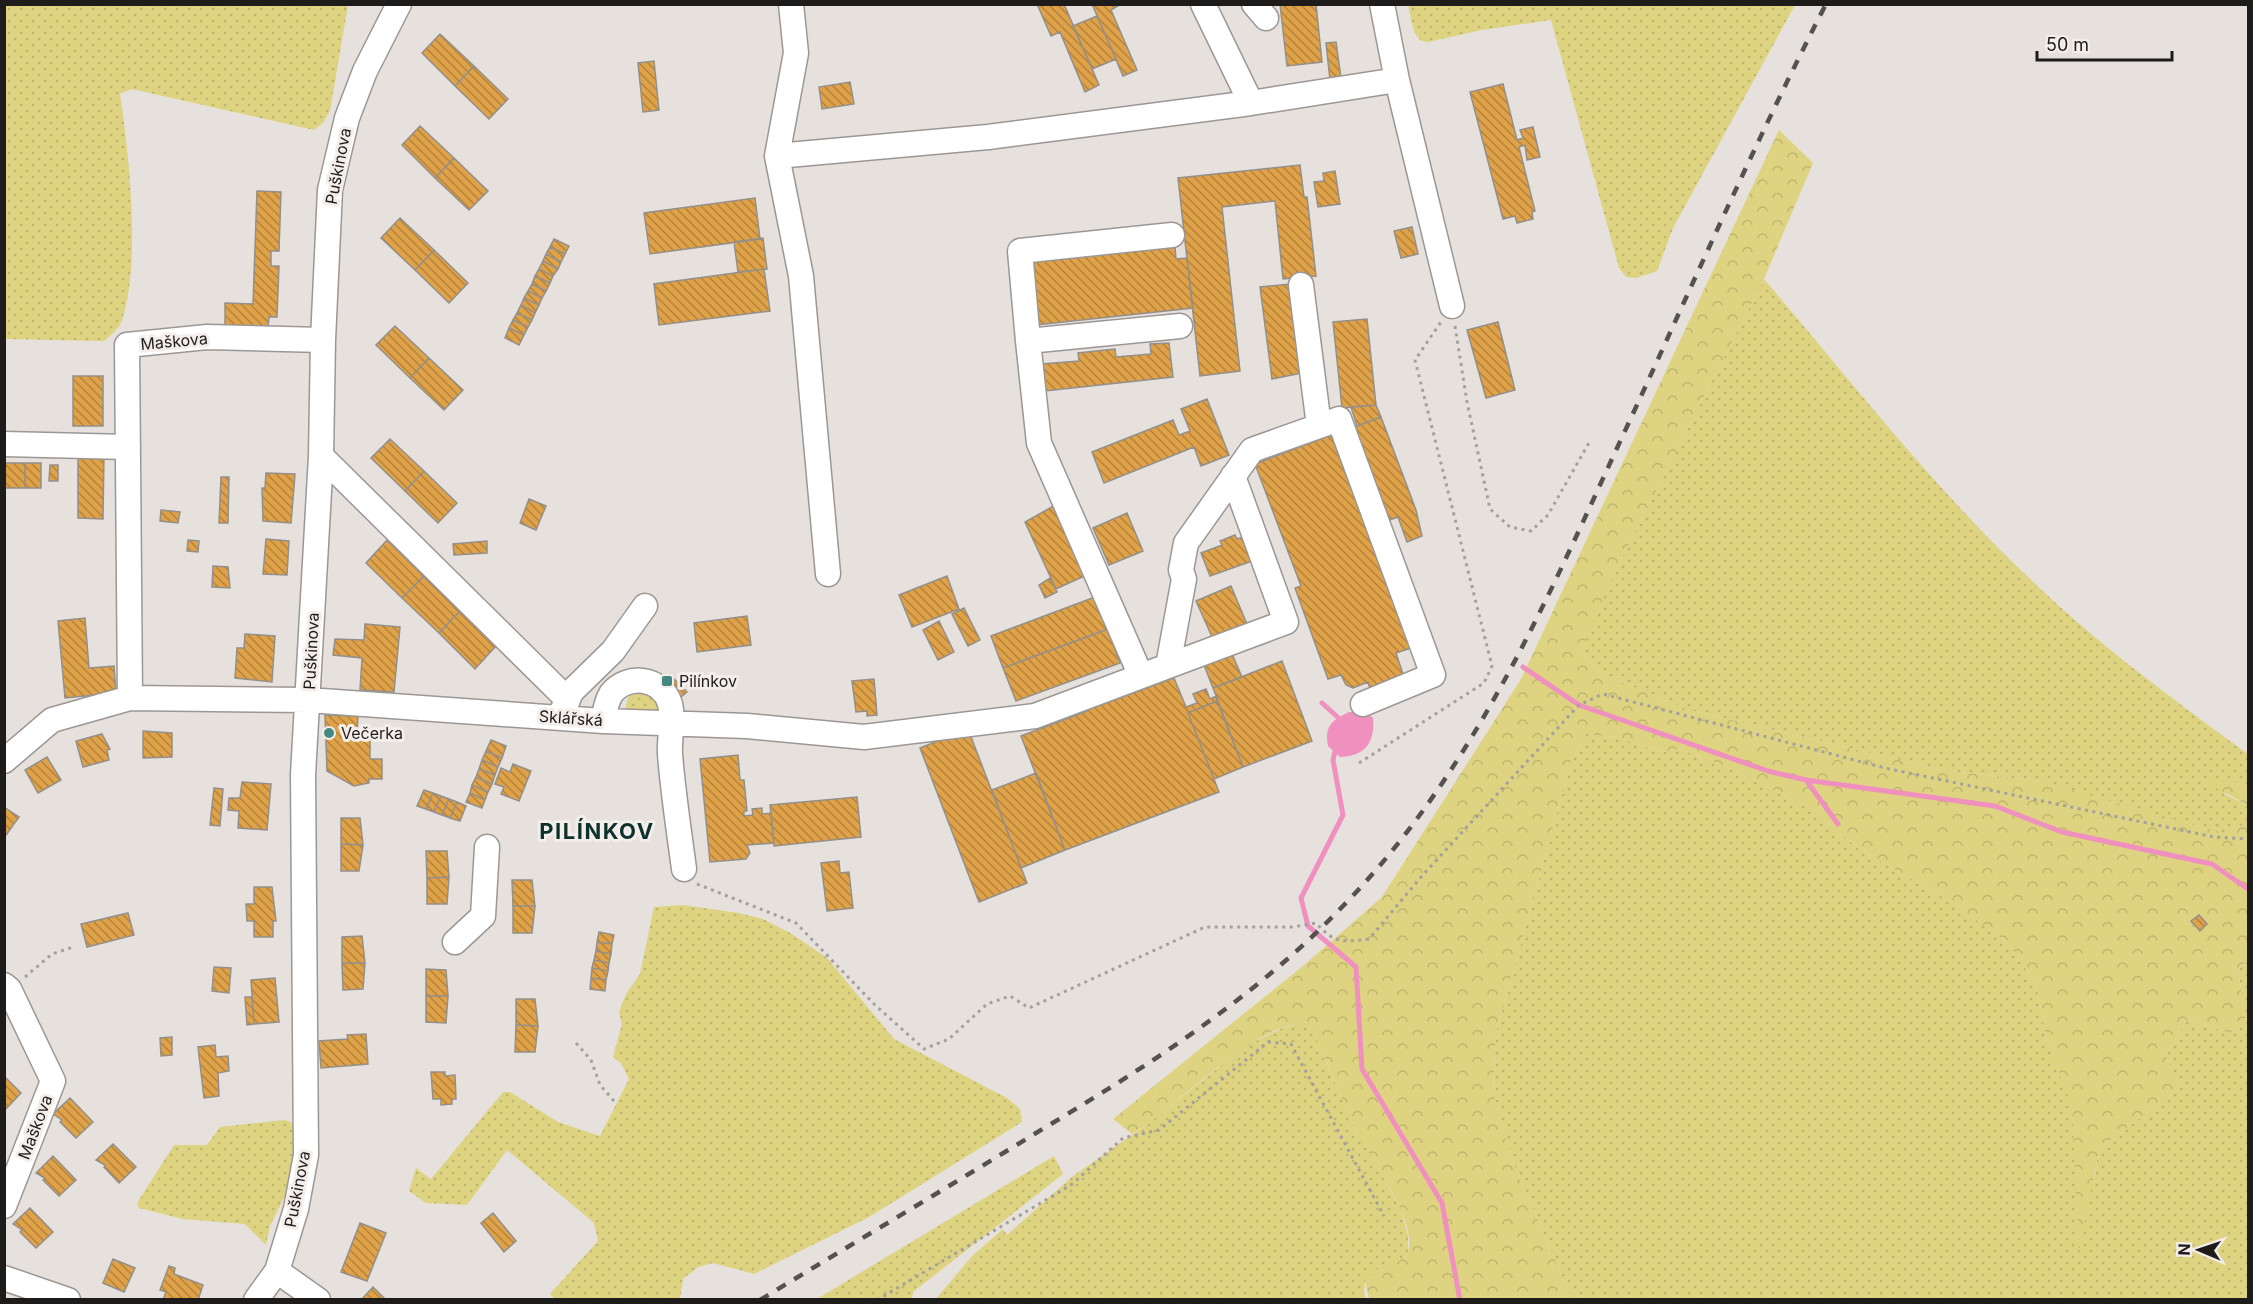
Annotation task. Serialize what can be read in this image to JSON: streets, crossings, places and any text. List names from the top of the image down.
{
  "streets": {
    "street": ["Puškinova", "Maškova", "Sklářská"]
  },
  "crossings": [
    ["Puškinova", "Maškova"],
    ["Puškinova", "Sklářská"]
  ],
  "districts": ["PILÍNKOV"],
  "places": {
    "transit": ["Pilínkov"],
    "other": ["Večerka"]
  },
  "scale_bar": "50 m",
  "north": "left"
}
